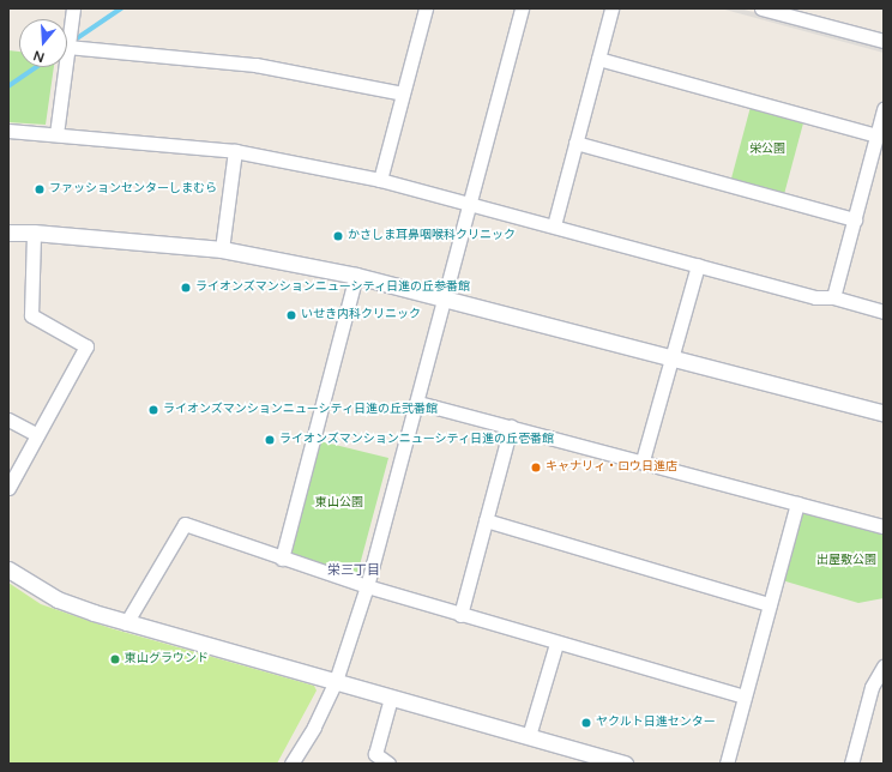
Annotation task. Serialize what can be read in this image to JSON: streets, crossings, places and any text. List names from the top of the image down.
{
  "districts": ["栄三丁目"],
  "parks": ["栄公園", "東山公園", "出屋敷公園"],
  "places": [
    "ファッションセンターしまむら",
    "かさしま耳鼻咽喉科クリニック",
    "ライオンズマンションニューシティ日進の丘参番館",
    "いせき内科クリニック",
    "ライオンズマンションニューシティ日進の丘弐番館",
    "ライオンズマンションニューシティ日進の丘壱番館",
    "キャナリィ・ロウ日進店",
    "東山グラウンド",
    "ヤクルト日進センター"
  ],
  "north": "bottom"
}
